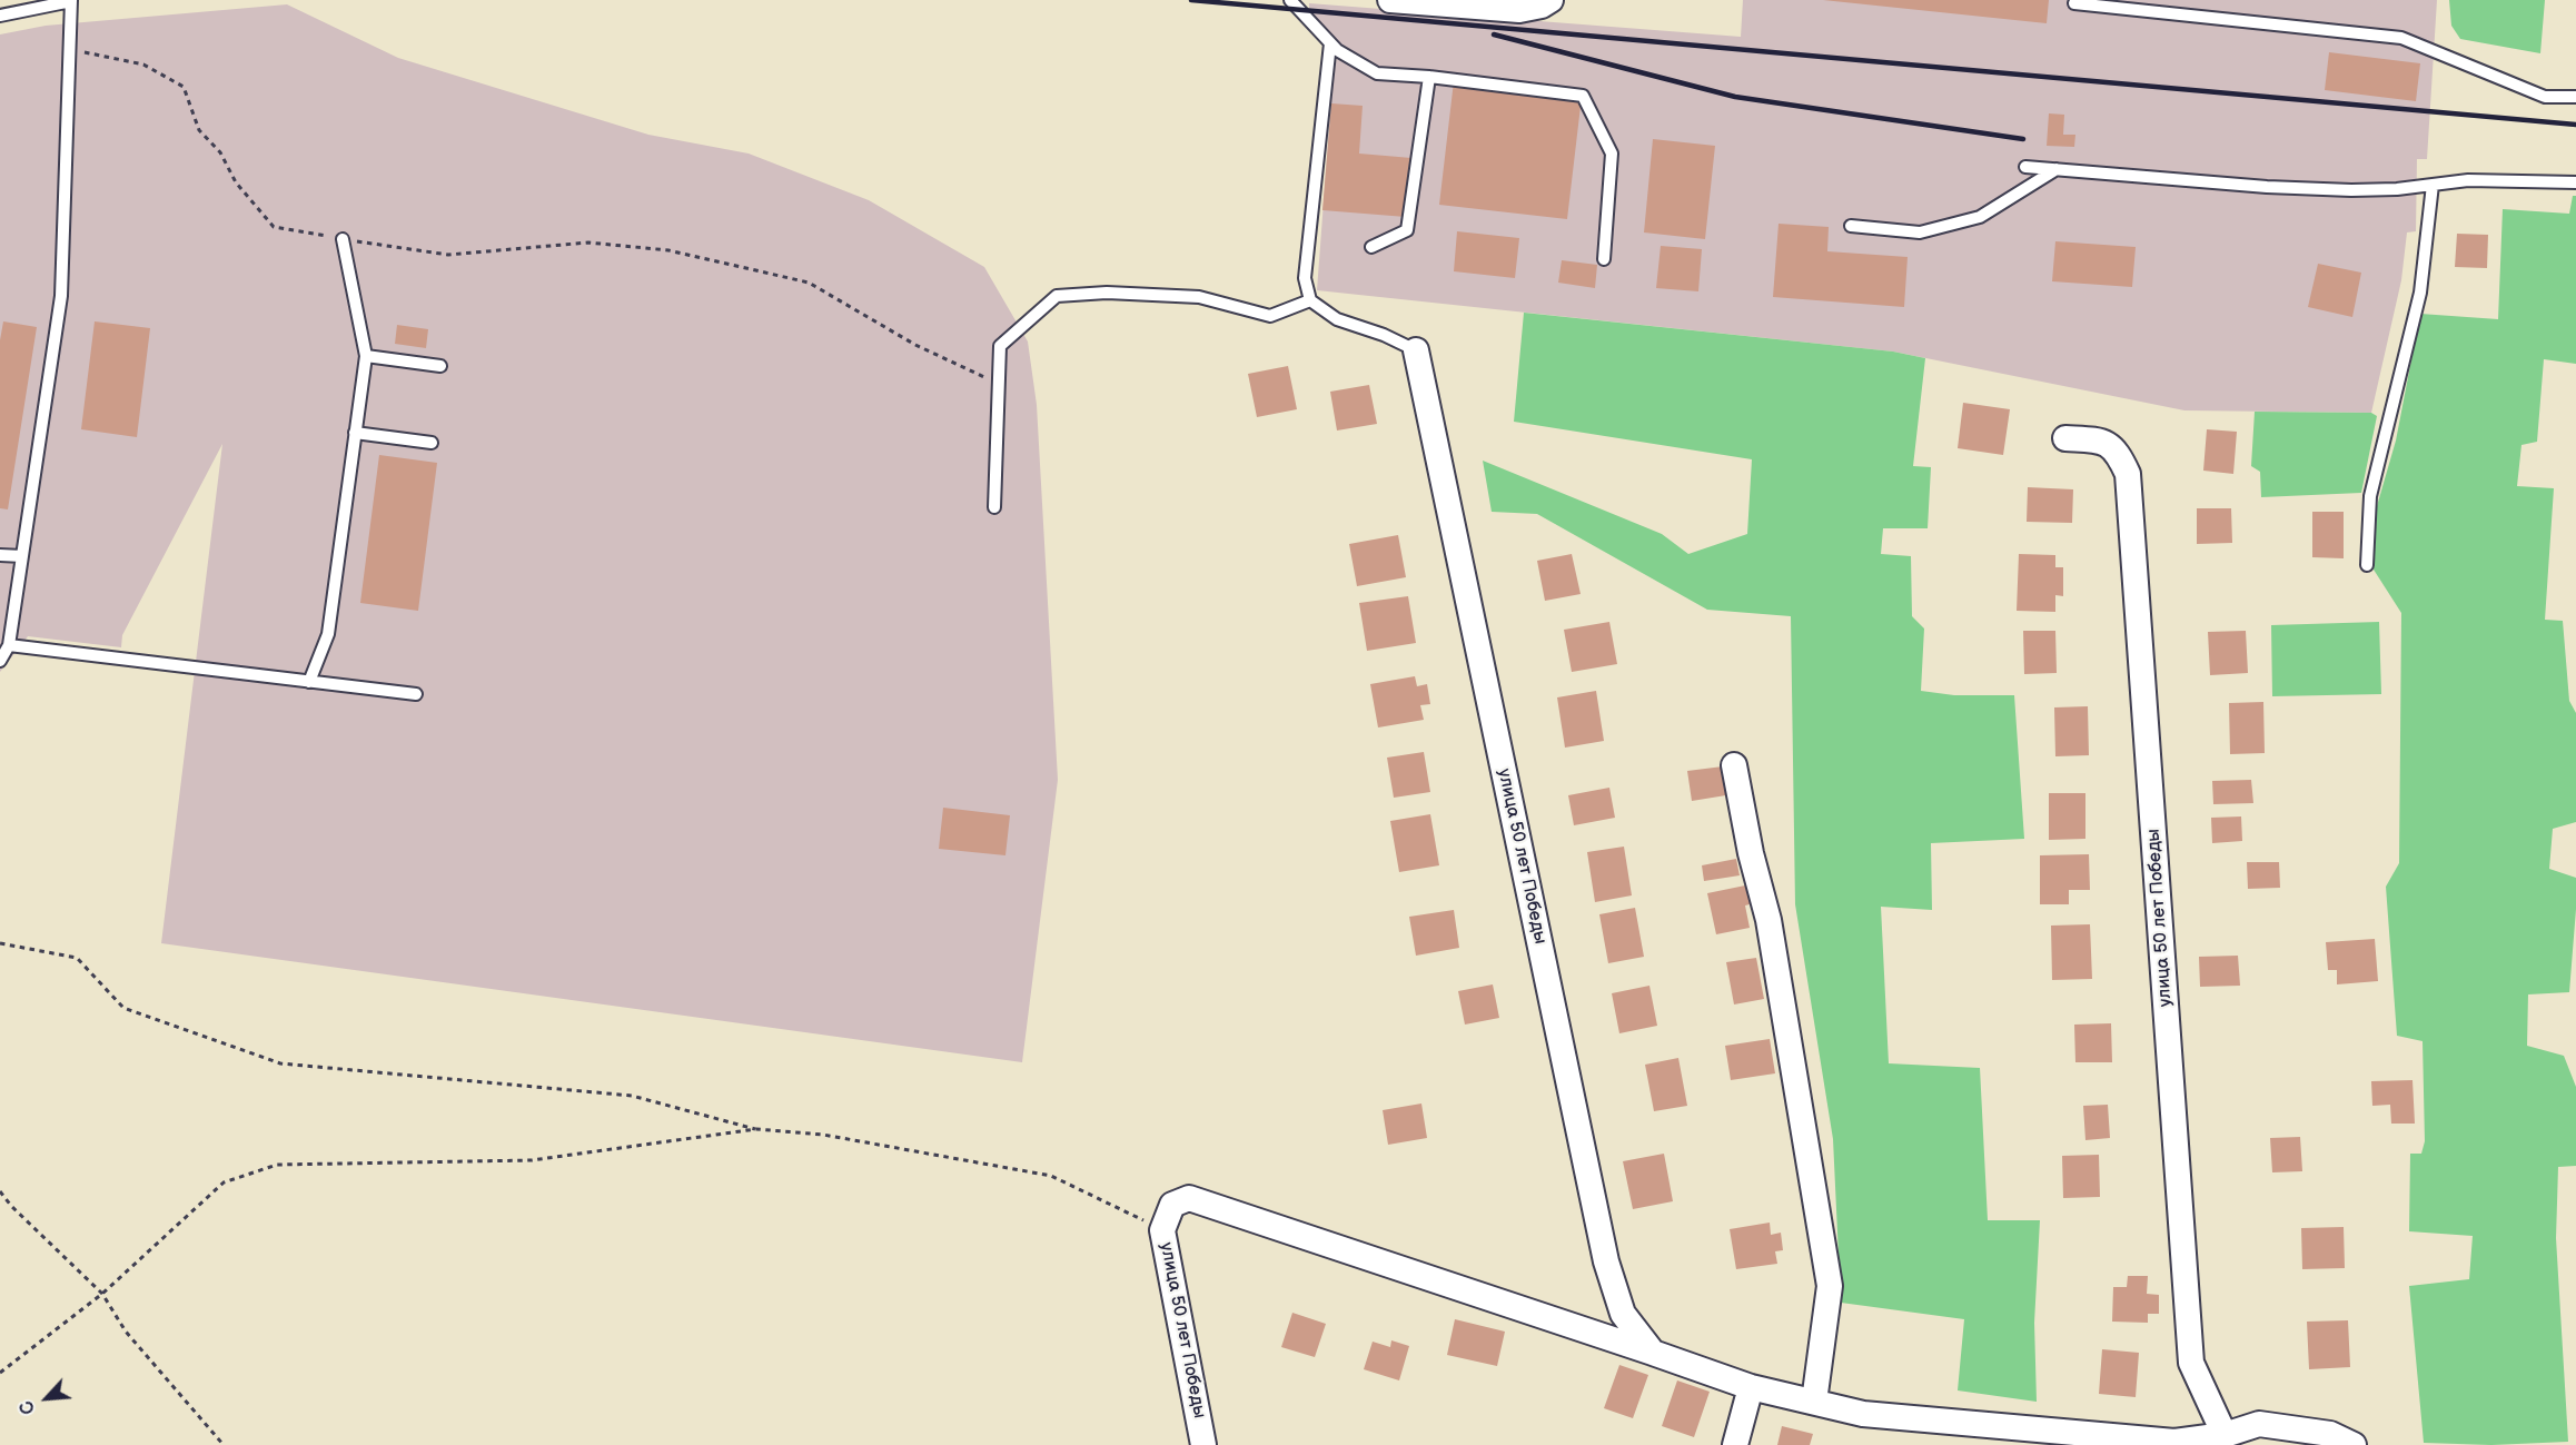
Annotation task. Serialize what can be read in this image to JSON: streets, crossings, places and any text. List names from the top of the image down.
{
  "streets": {
    "street": ["улица 50 лет Победы"]
  },
  "north": "bottom left"
}
